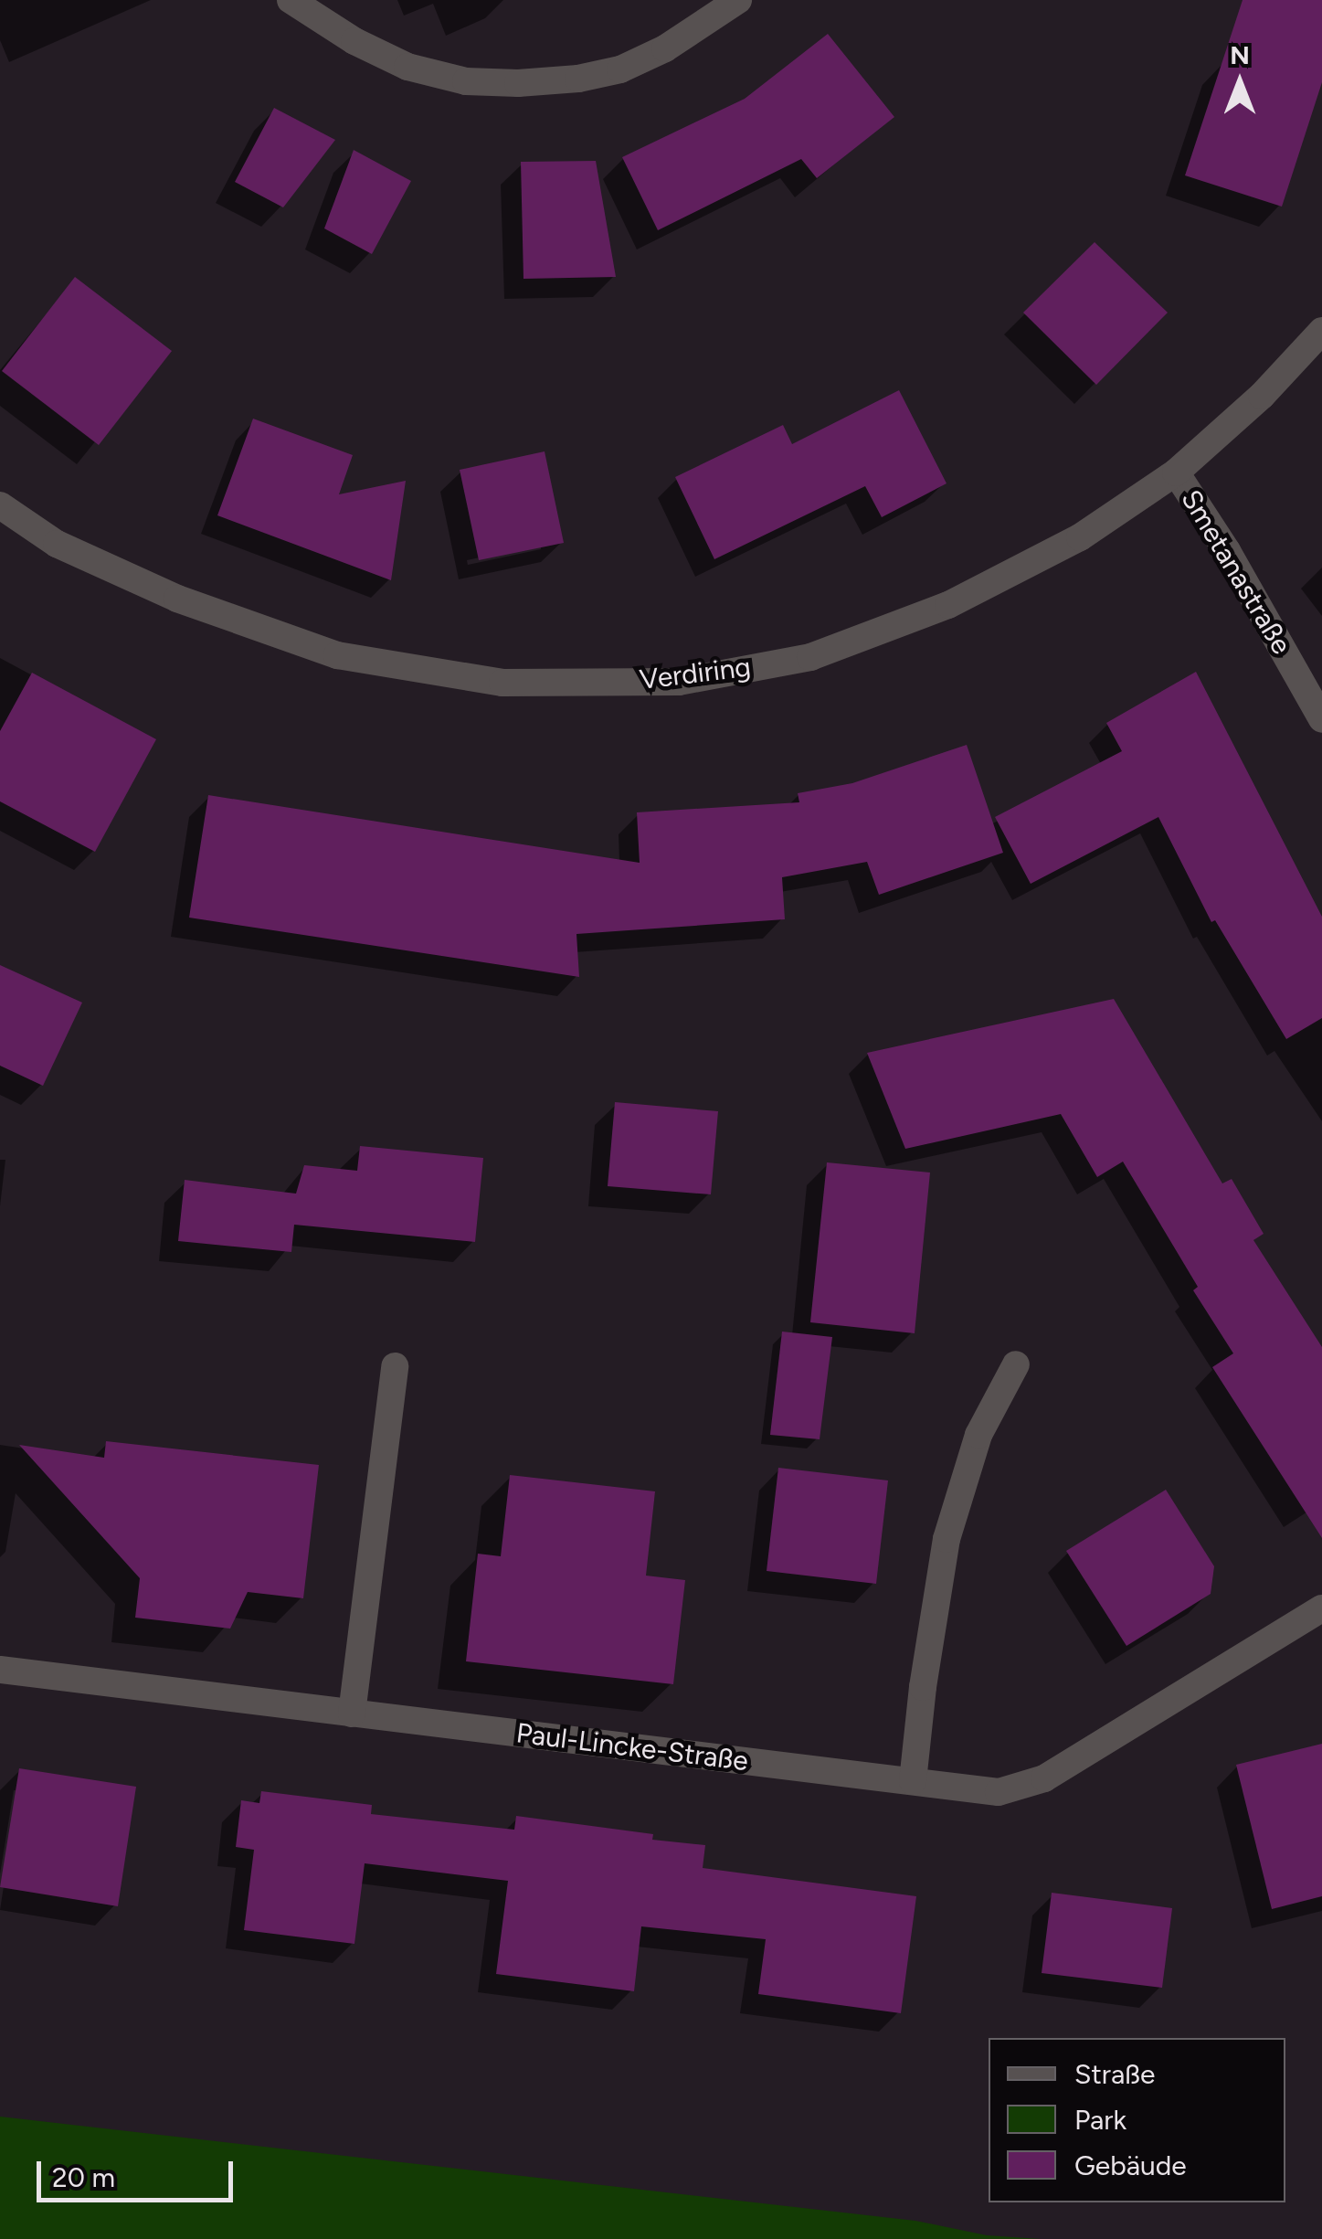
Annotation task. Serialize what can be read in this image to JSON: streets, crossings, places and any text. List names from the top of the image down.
{
  "streets": {
    "street": ["Smetanastraße", "Verdiring", "Paul-Lincke-Straße"]
  },
  "crossings": [
    ["Smetanastraße", "Verdiring"]
  ],
  "legend": ["Straße", "Park", "Gebäude"],
  "scale_bar": "20 m",
  "north": "top"
}
